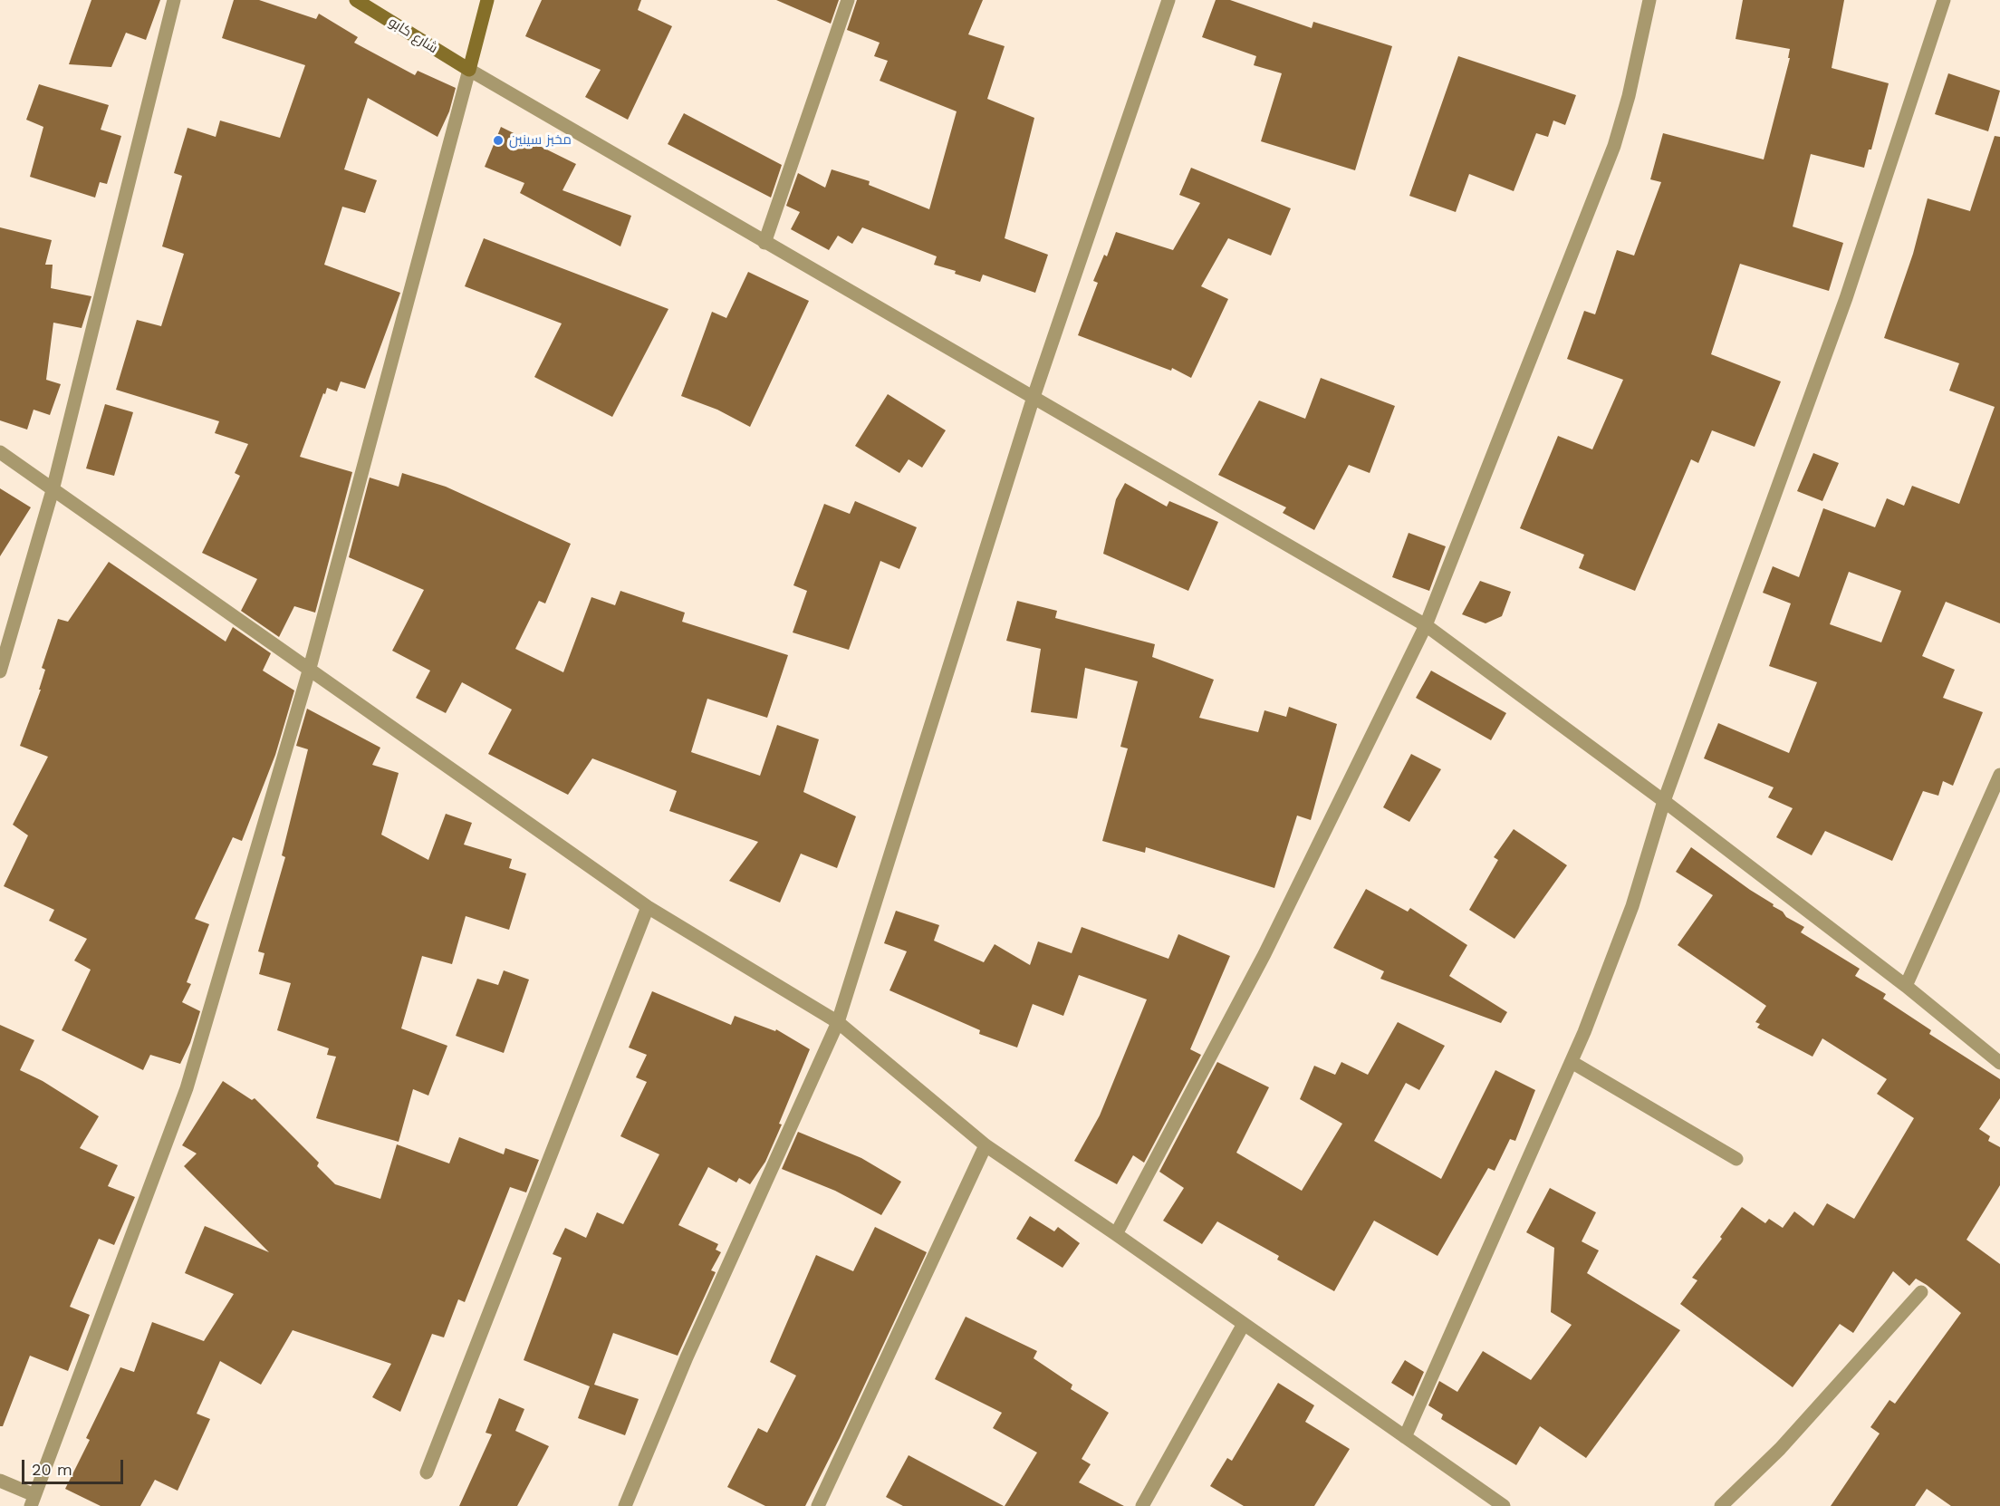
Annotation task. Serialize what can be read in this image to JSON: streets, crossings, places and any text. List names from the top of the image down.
{
  "streets": {
    "street": ["شارع كابو"]
  },
  "places": ["مخبز سينين"],
  "scale_bar": "20 m"
}
